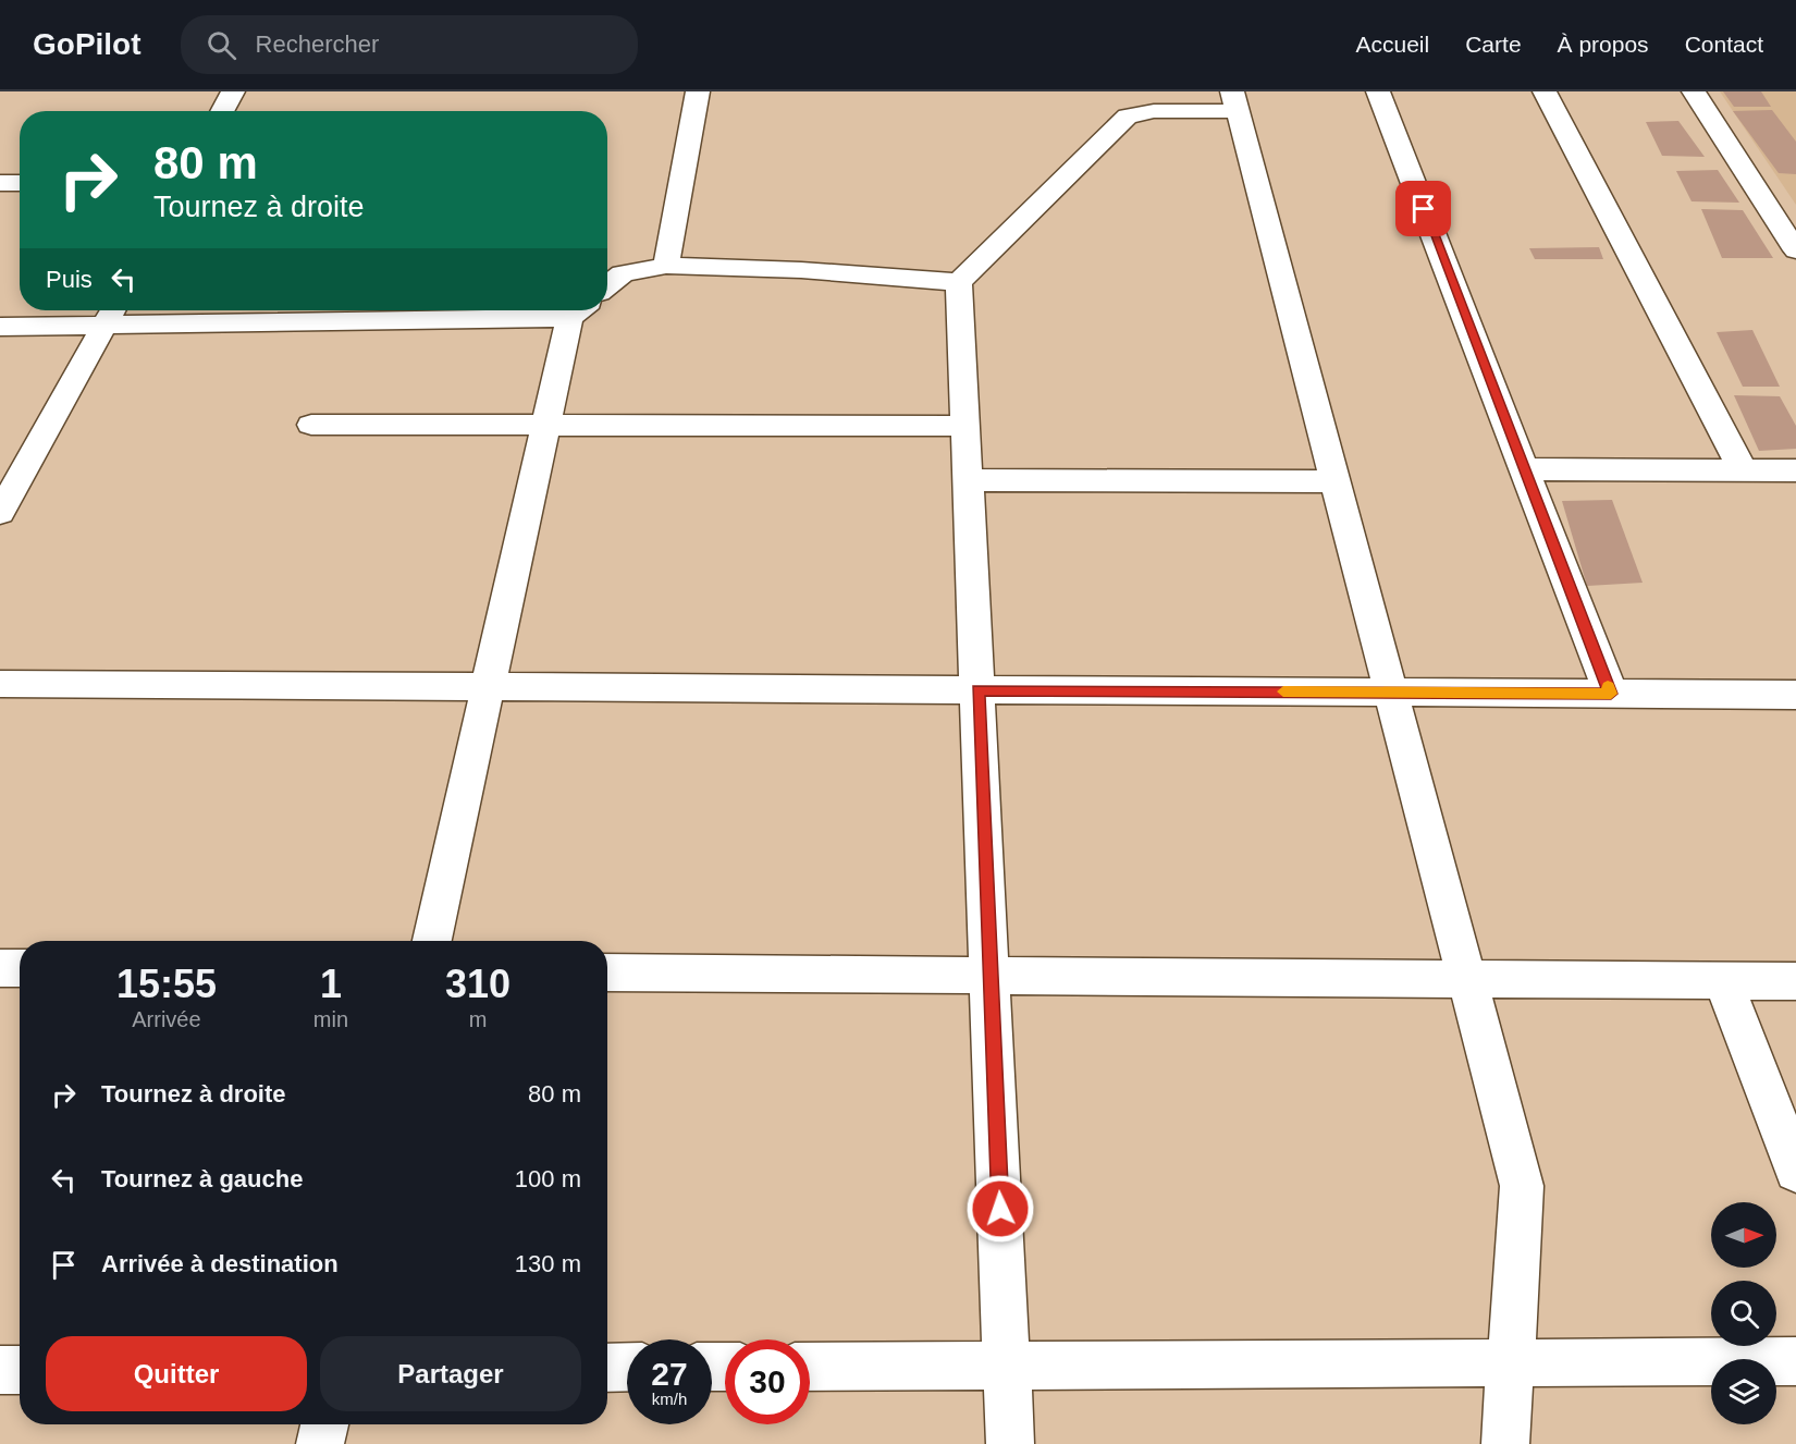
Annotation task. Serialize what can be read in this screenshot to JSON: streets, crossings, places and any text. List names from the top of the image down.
{
  "north": "right",
  "page": {
    "header": "GoPilot",
    "search": "Rechercher",
    "nav": [
      "Accueil",
      "Carte",
      "À propos",
      "Contact"
    ],
    "turn": ["80 m", "Tournez à droite"],
    "then": "Puis",
    "eta": [
      "15:55",
      "Arrivée",
      "1",
      "min",
      "310",
      "m"
    ],
    "list": [
      {
        "name": "Tournez à droite",
        "value": "80 m"
      },
      {
        "name": "Tournez à gauche",
        "value": "100 m"
      },
      {
        "name": "Arrivée à destination",
        "value": "130 m"
      }
    ],
    "buttons": ["Quitter", "Partager"],
    "speed": "27 km/h",
    "limit": "30"
  }
}
